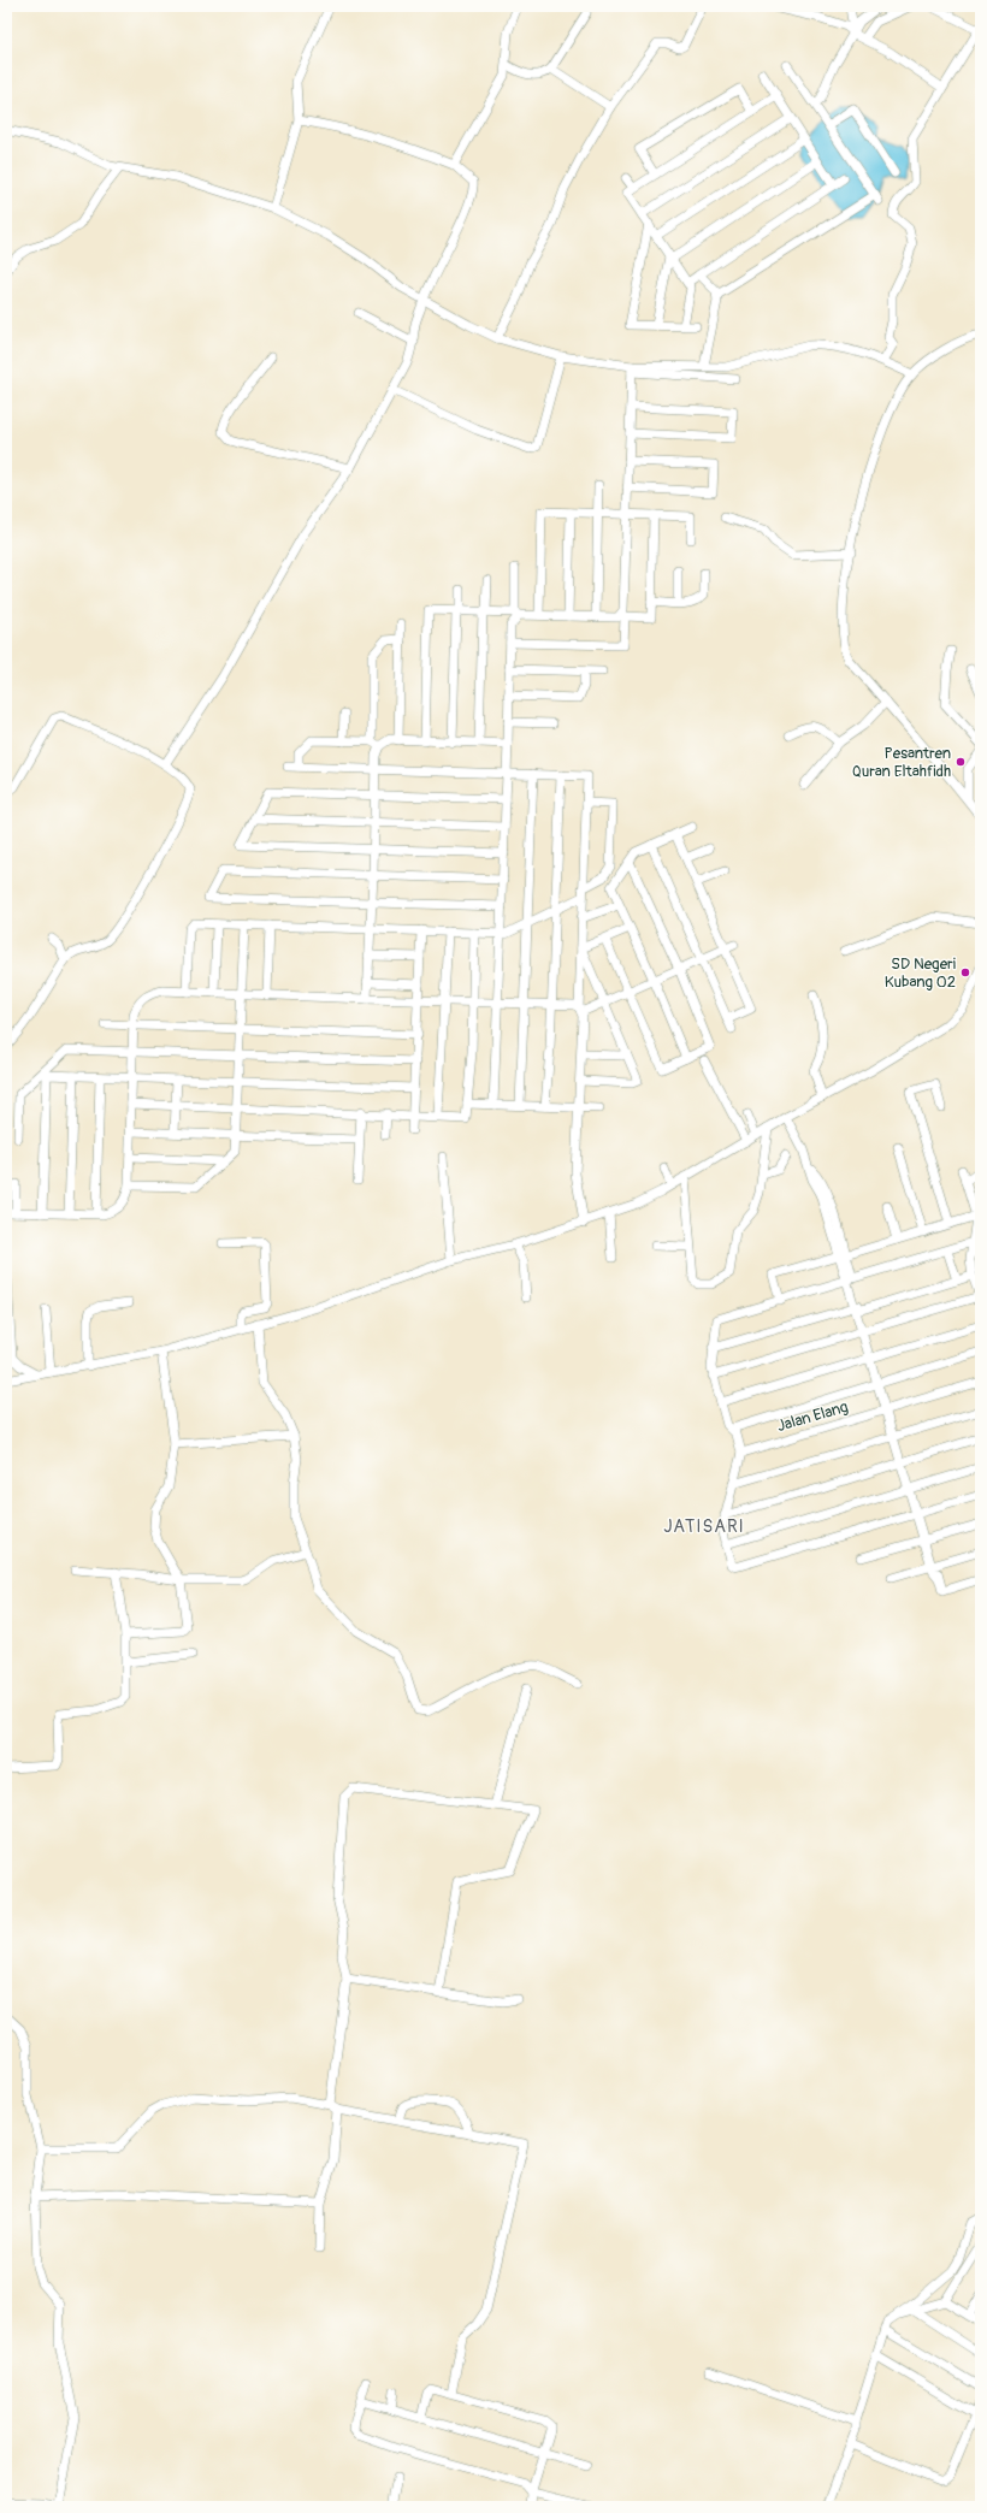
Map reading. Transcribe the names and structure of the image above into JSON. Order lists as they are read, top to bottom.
{
  "streets": {
    "street": ["Jalan Elang"]
  },
  "districts": ["JATISARI"],
  "places": ["Pesantren Quran Eltahfidh", "SD Negeri Kubang 02"]
}
